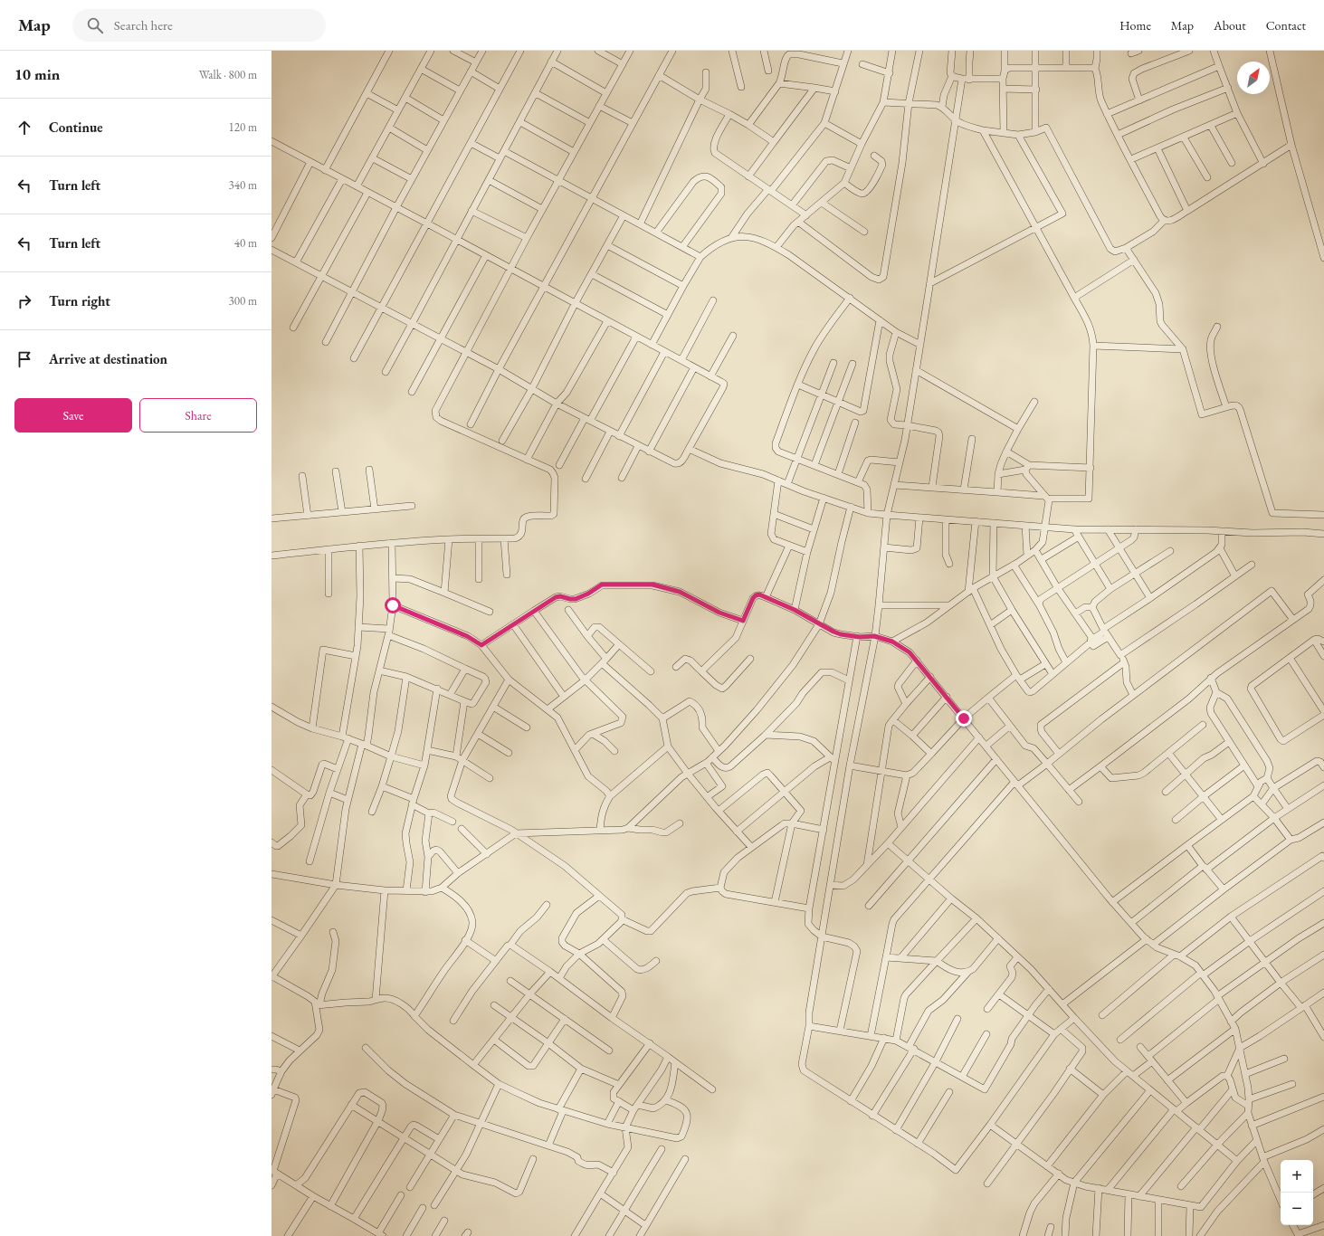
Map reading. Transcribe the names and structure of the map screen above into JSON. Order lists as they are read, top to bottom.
{
  "north": "top right",
  "page": {
    "header": "Map",
    "search": "Search here",
    "nav": [
      "Home",
      "Map",
      "About",
      "Contact"
    ],
    "heading": ["10 min", "Walk · 800 m"],
    "list": [
      ["Continue", "120 m"],
      ["Turn left", "340 m"],
      ["Turn left", "40 m"],
      ["Turn right", "300 m"],
      "Arrive at destination"
    ],
    "buttons": ["Save", "Share"],
    "map_buttons": ["+", "−"]
  }
}
